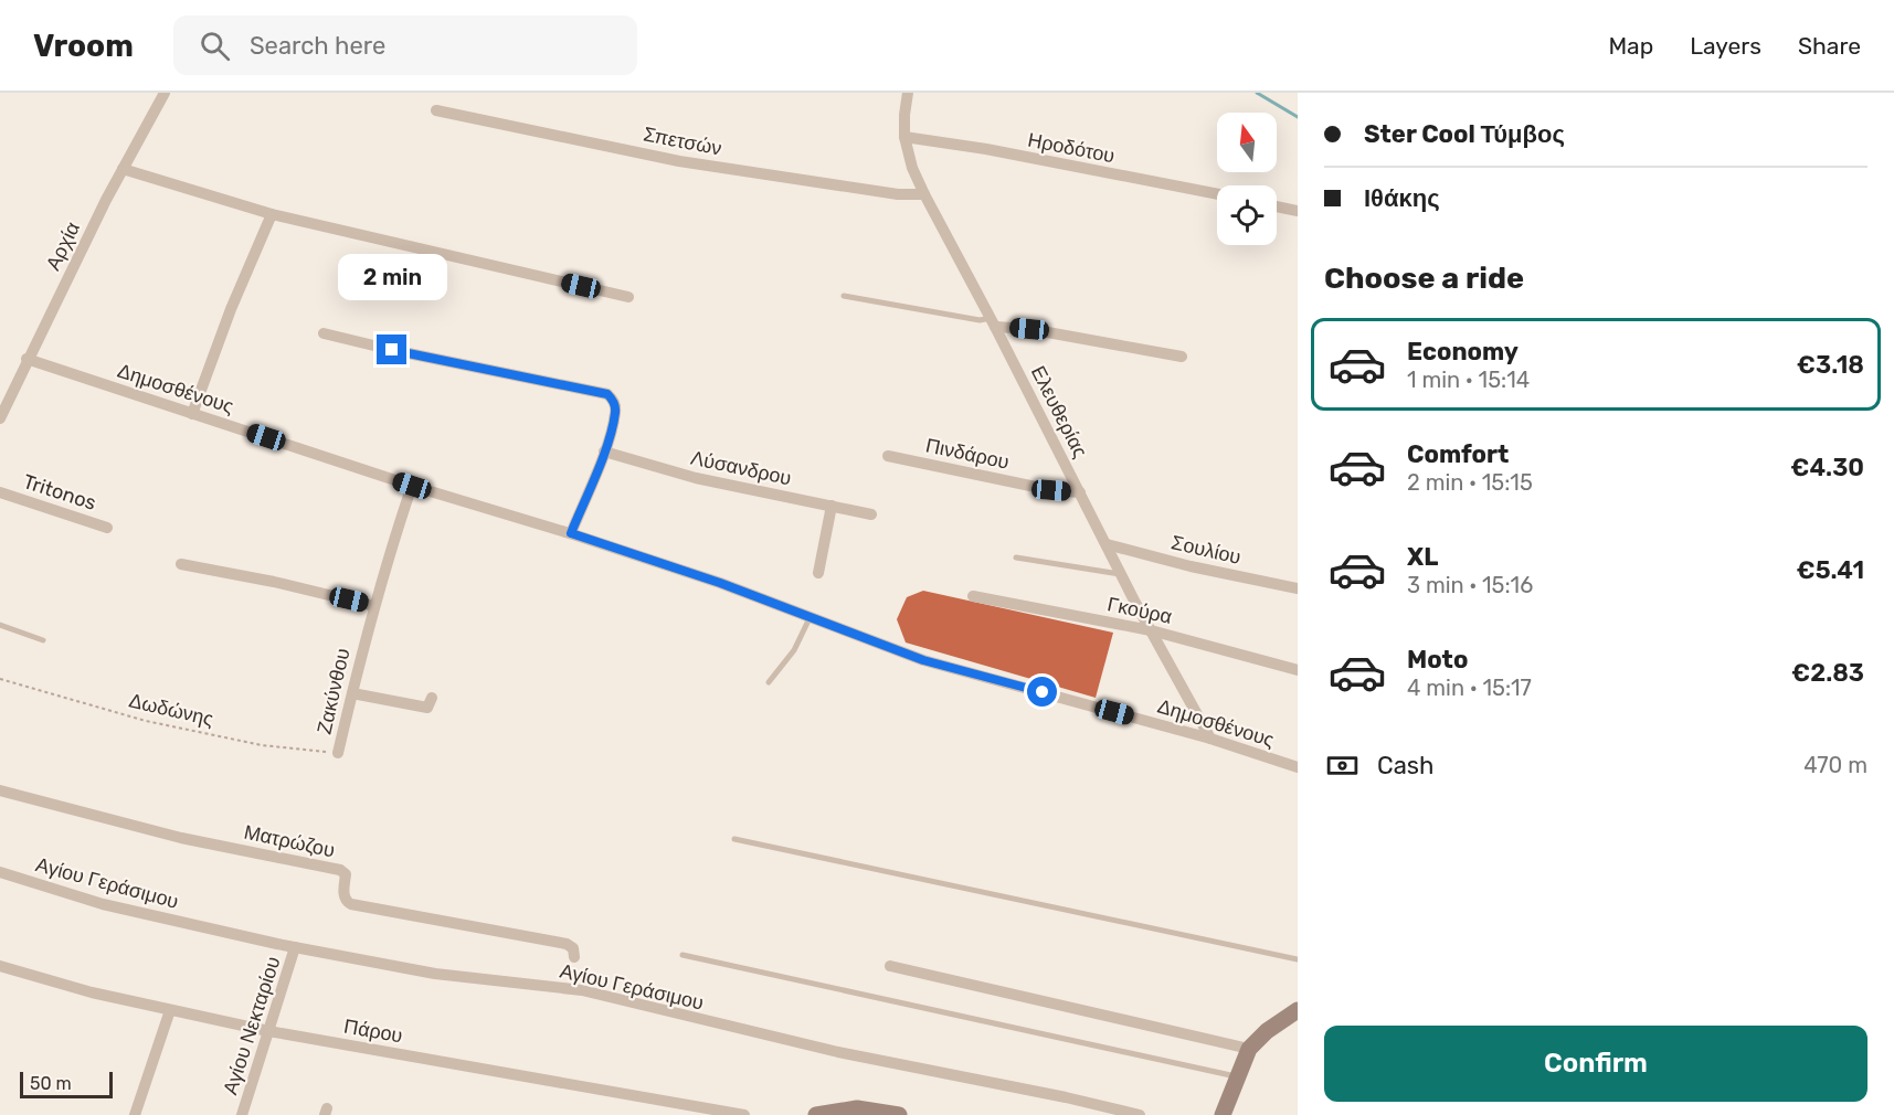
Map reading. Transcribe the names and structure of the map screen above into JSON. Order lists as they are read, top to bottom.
{
  "streets": {
    "street": [
      "Σπετσών",
      "Ηροδότου",
      "Αρχία",
      "Δημοσθένους",
      "Ελευθερίας",
      "Πινδάρου",
      "Λύσανδρου",
      "Tritonos",
      "Σουλίου",
      "Γκούρα",
      "Ζακύνθου",
      "Ματρώζου",
      "Αγίου Γεράσιμου",
      "Αγίου Νεκταρίου",
      "Πάρου"
    ],
    "path": ["Δωδώνης"]
  },
  "crossings": [
    ["Σπετσών", "Ελευθερίας"],
    ["Ηροδότου", "Ελευθερίας"],
    ["Αρχία", "Δημοσθένους"],
    ["Δημοσθένους", "Ελευθερίας"],
    ["Δημοσθένους", "Ζακύνθου"],
    ["Ελευθερίας", "Πινδάρου"],
    ["Ελευθερίας", "Σουλίου"],
    ["Ελευθερίας", "Γκούρα"],
    ["Ζακύνθου", "Δωδώνης"],
    ["Αγίου Γεράσιμου", "Αγίου Νεκταρίου"],
    ["Αγίου Νεκταρίου", "Πάρου"]
  ],
  "scale_bar": "50 m",
  "north": "top",
  "page": {
    "header": "Vroom",
    "search": "Search here",
    "nav": ["Map", "Layers", "Share"],
    "banner": ["Ster Cool Τύμβος", "Ιθάκης"],
    "heading": "Choose a ride",
    "bubble": "2 min",
    "list": [
      {
        "name": "Economy",
        "note": "1 min · 15:14",
        "value": "€3.18"
      },
      {
        "name": "Comfort",
        "note": "2 min · 15:15",
        "value": "€4.30"
      },
      {
        "name": "XL",
        "note": "3 min · 15:16",
        "value": "€5.41"
      },
      {
        "name": "Moto",
        "note": "4 min · 15:17",
        "value": "€2.83"
      }
    ],
    "pay": ["Cash", "470 m"],
    "buttons": "Confirm",
    "scale": "50 m"
  }
}
